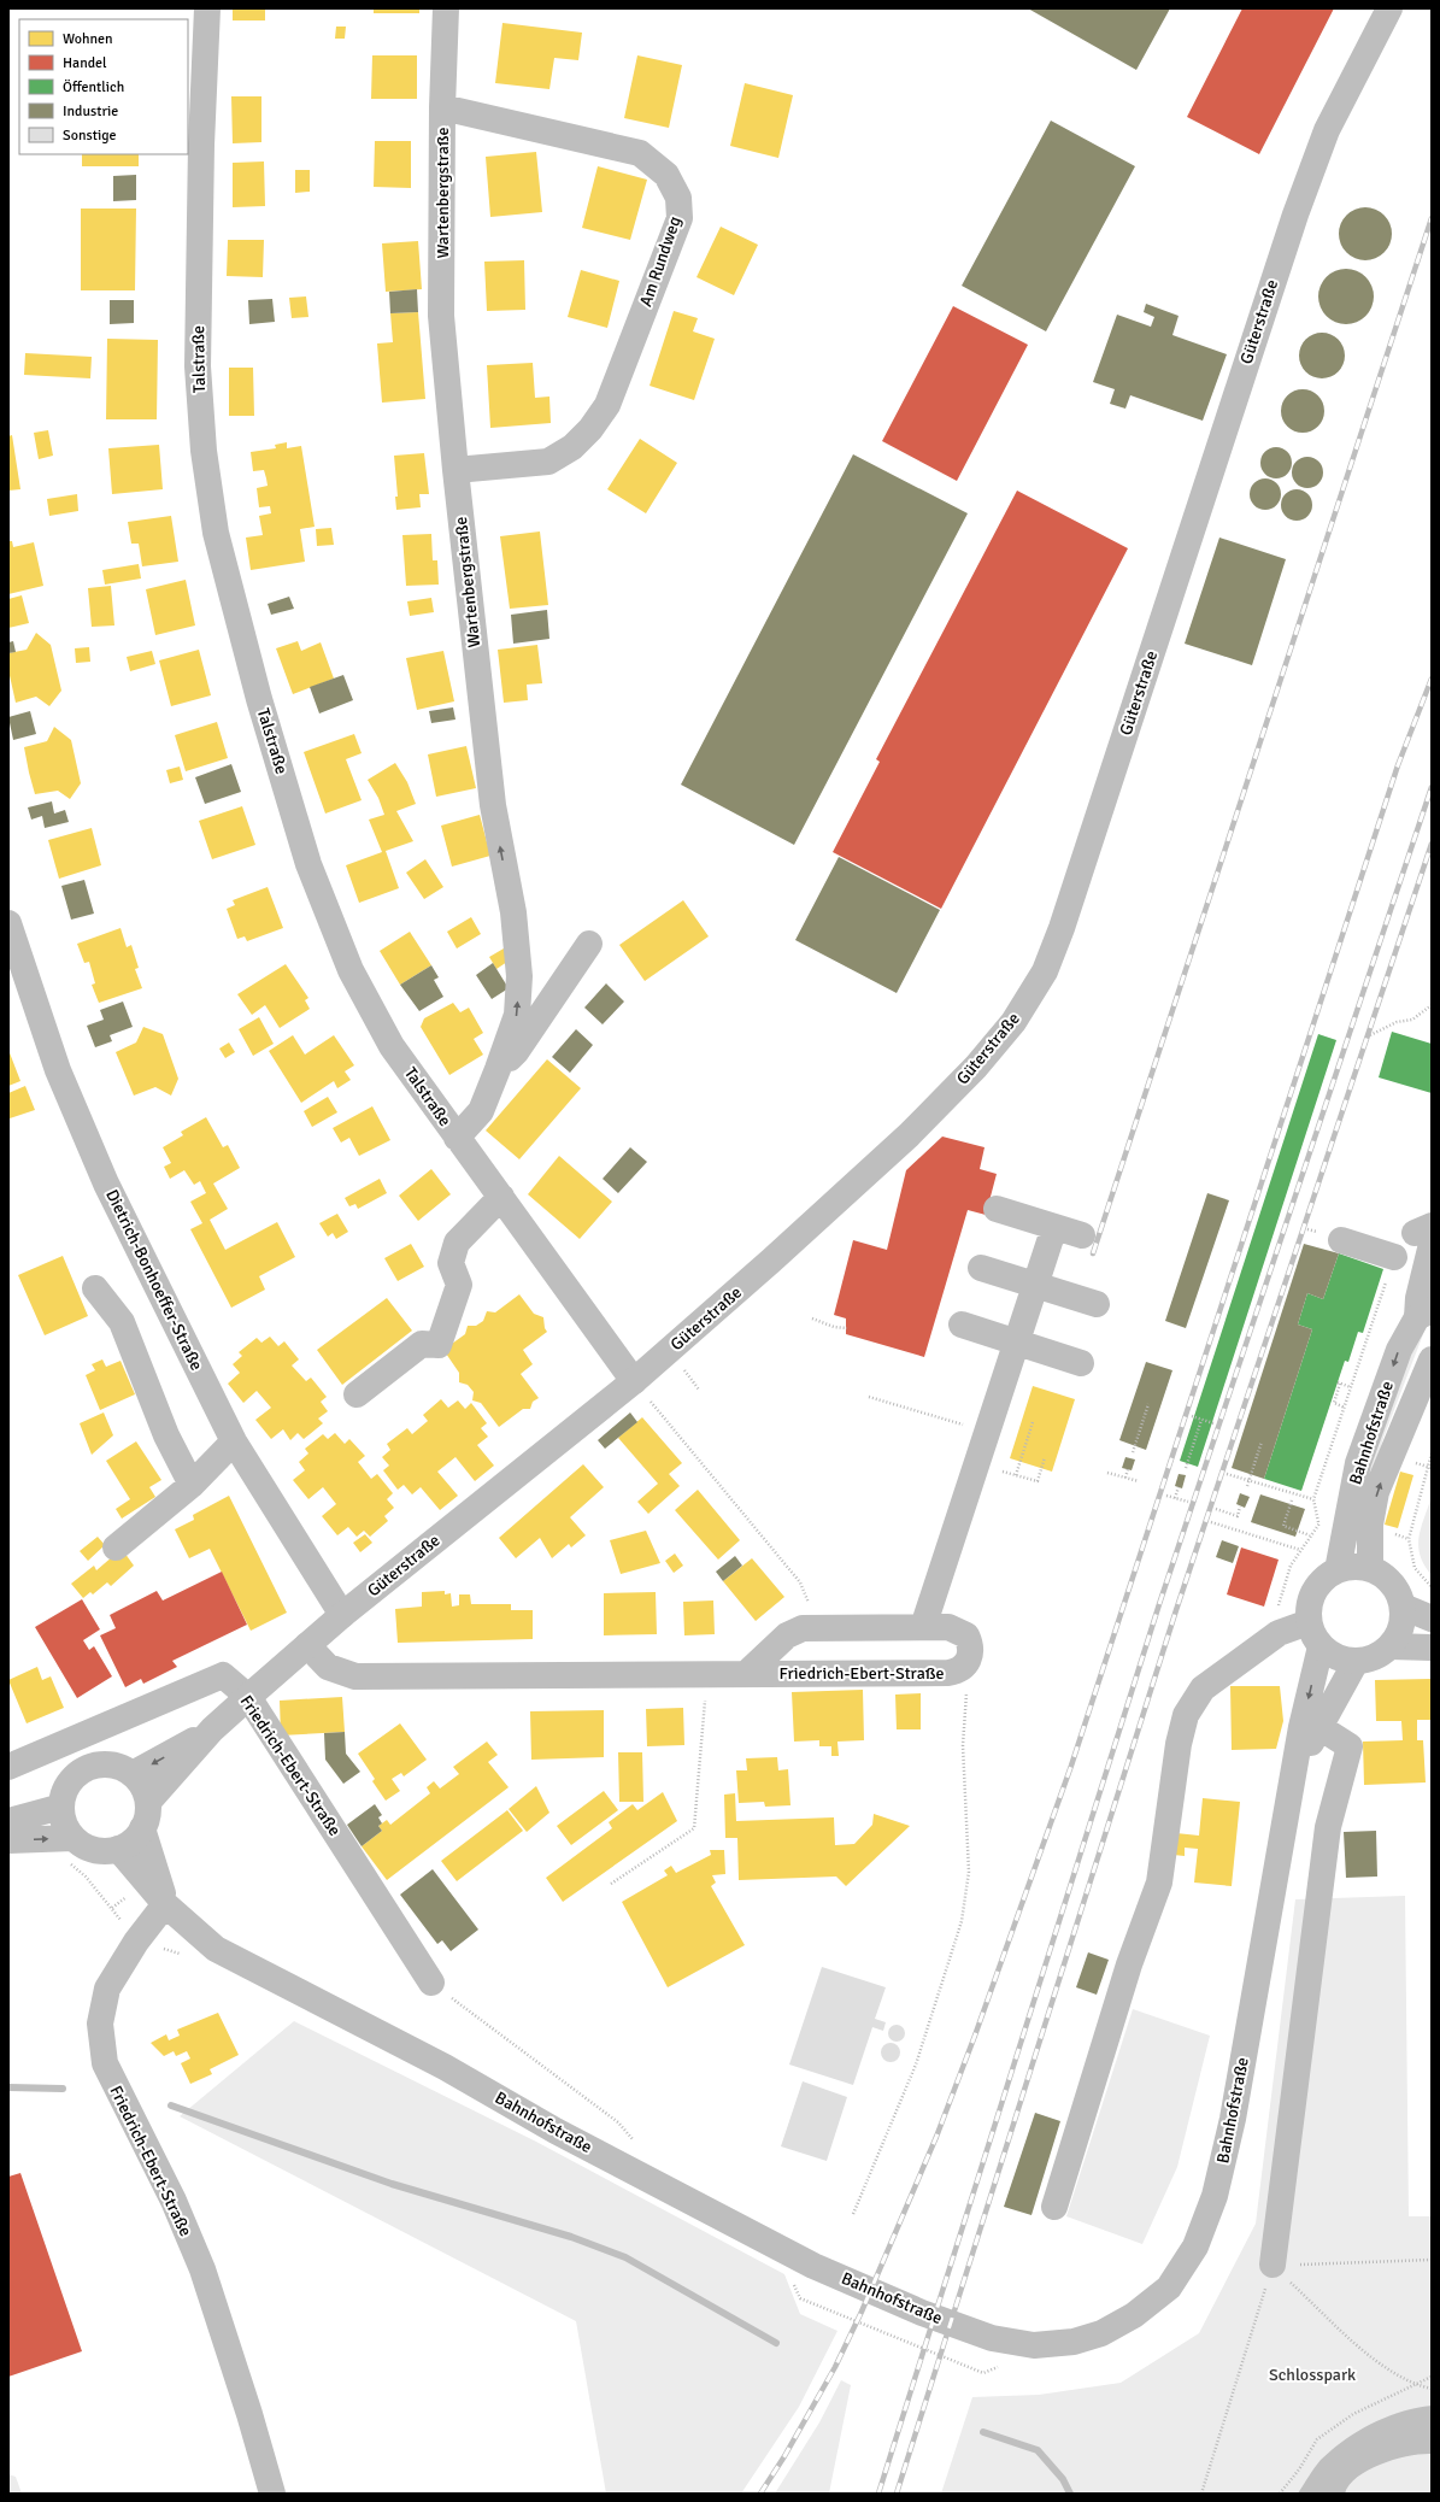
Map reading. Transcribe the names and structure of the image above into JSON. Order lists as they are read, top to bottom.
{
  "streets": {
    "street": [
      "Wartenbergstraße",
      "Am Rundweg",
      "Güterstraße",
      "Talstraße",
      "Dietrich-Bonhoeffer-Straße",
      "Bahnhofstraße",
      "Friedrich-Ebert-Straße"
    ]
  },
  "crossings": [
    ["Wartenbergstraße", "Am Rundweg"],
    ["Wartenbergstraße", "Talstraße"],
    ["Güterstraße", "Talstraße"],
    ["Güterstraße", "Dietrich-Bonhoeffer-Straße"],
    ["Güterstraße", "Bahnhofstraße"],
    ["Güterstraße", "Friedrich-Ebert-Straße"],
    ["Bahnhofstraße", "Friedrich-Ebert-Straße"]
  ],
  "one_way": ["Wartenbergstraße"],
  "parks": ["Schlosspark"],
  "legend": [
    "Wohnen",
    "Handel",
    "Öffentlich",
    "Industrie",
    "Sonstige"
  ]
}
